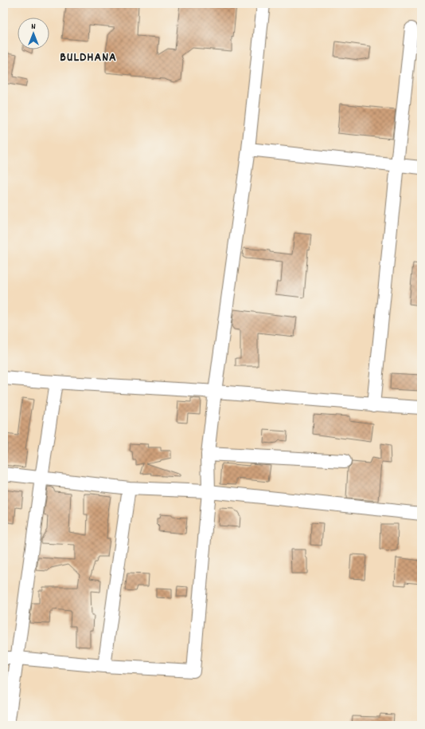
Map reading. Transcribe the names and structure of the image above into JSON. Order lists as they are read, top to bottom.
{
  "districts": ["BULDHANA"],
  "north": "top"
}
